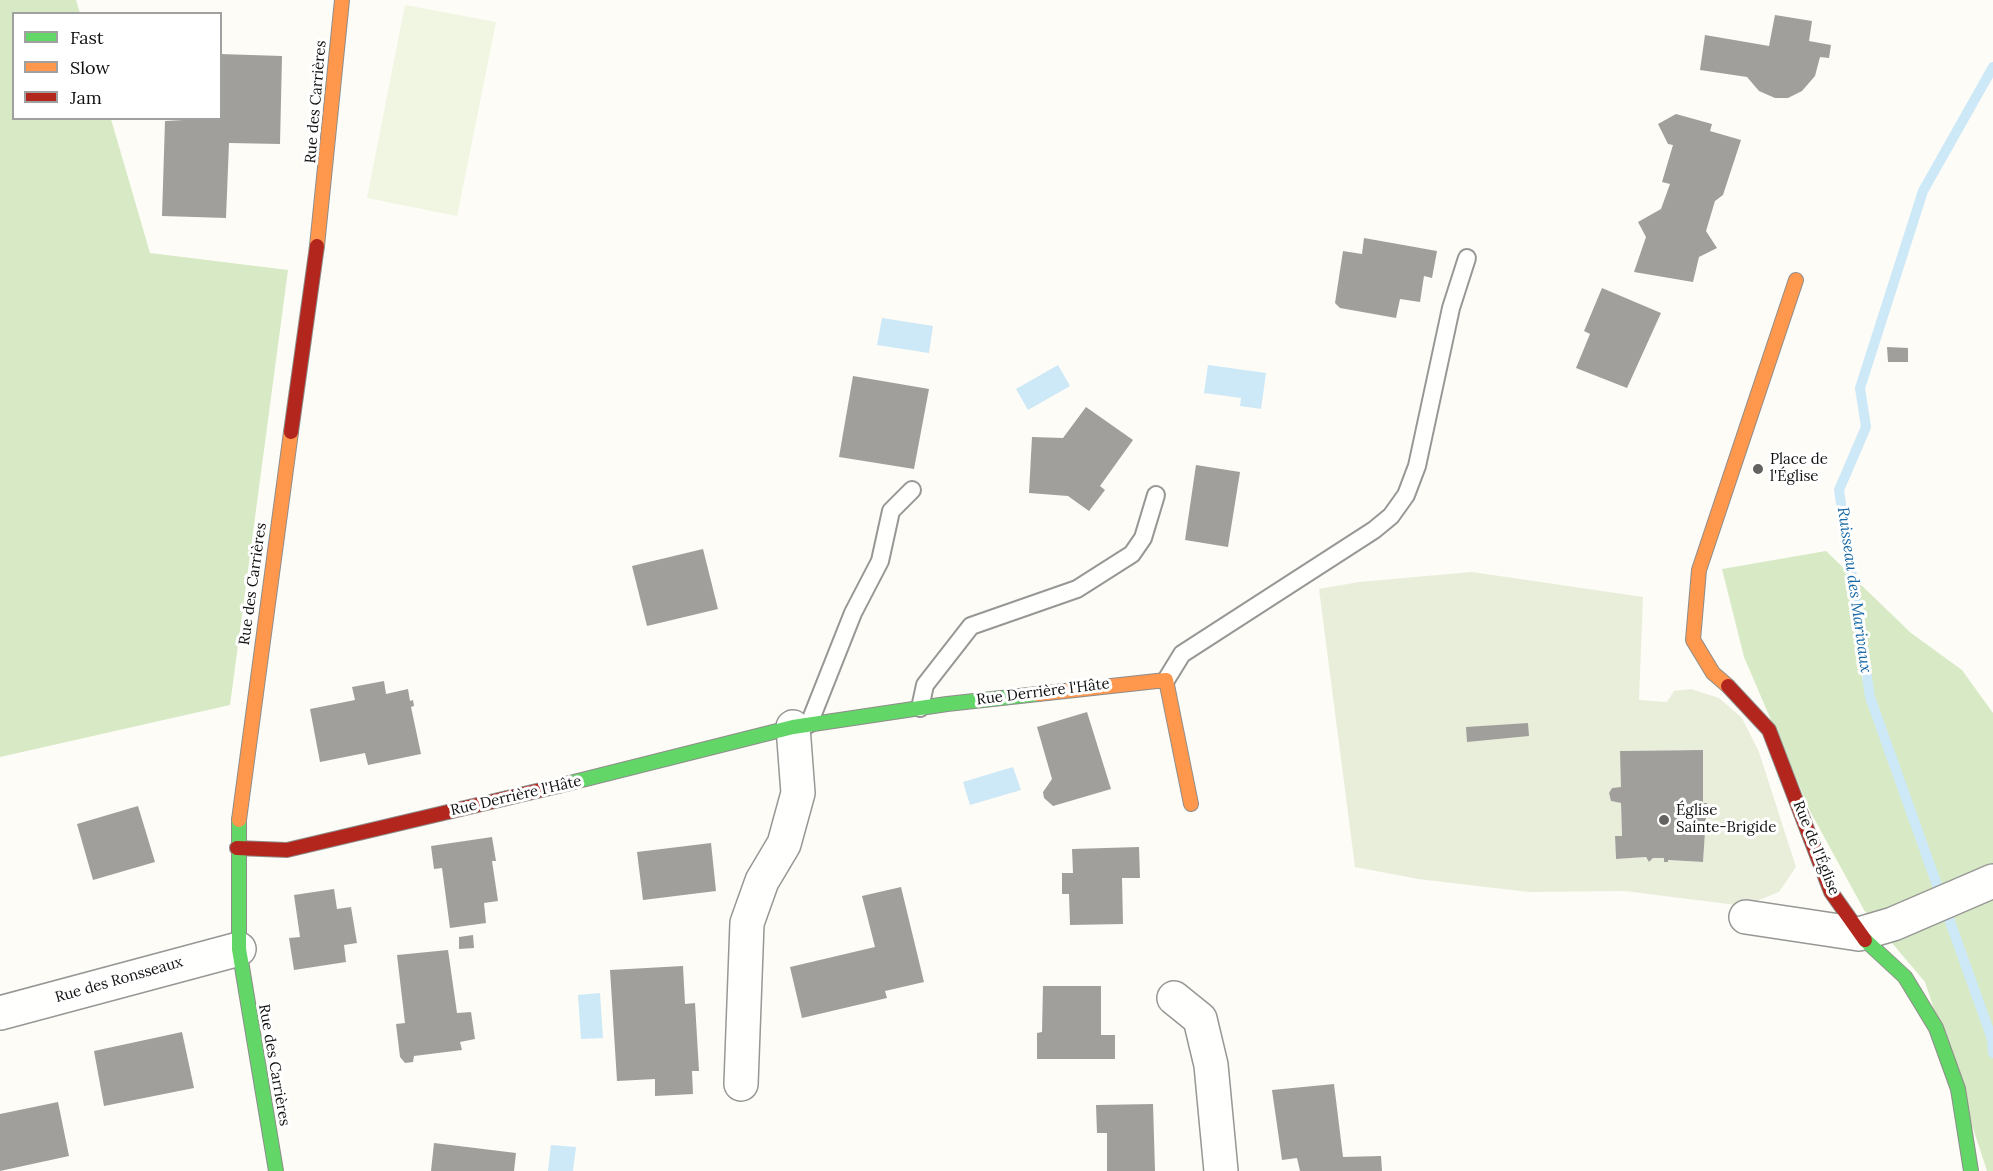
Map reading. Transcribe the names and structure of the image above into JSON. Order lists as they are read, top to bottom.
{
  "streets": {
    "street": [
      "Rue des Carrières",
      "Rue Derrière l'Hâte",
      "Rue de l'Église",
      "Rue des Ronsseaux"
    ]
  },
  "crossings": [
    ["Rue des Carrières", "Rue Derrière l'Hâte"],
    ["Rue des Carrières", "Rue des Ronsseaux"]
  ],
  "water": ["Ruisseau des Marivaux"],
  "places": ["Place de l'Église", "Église Sainte-Brigide"],
  "legend": ["Fast", "Slow", "Jam"]
}
